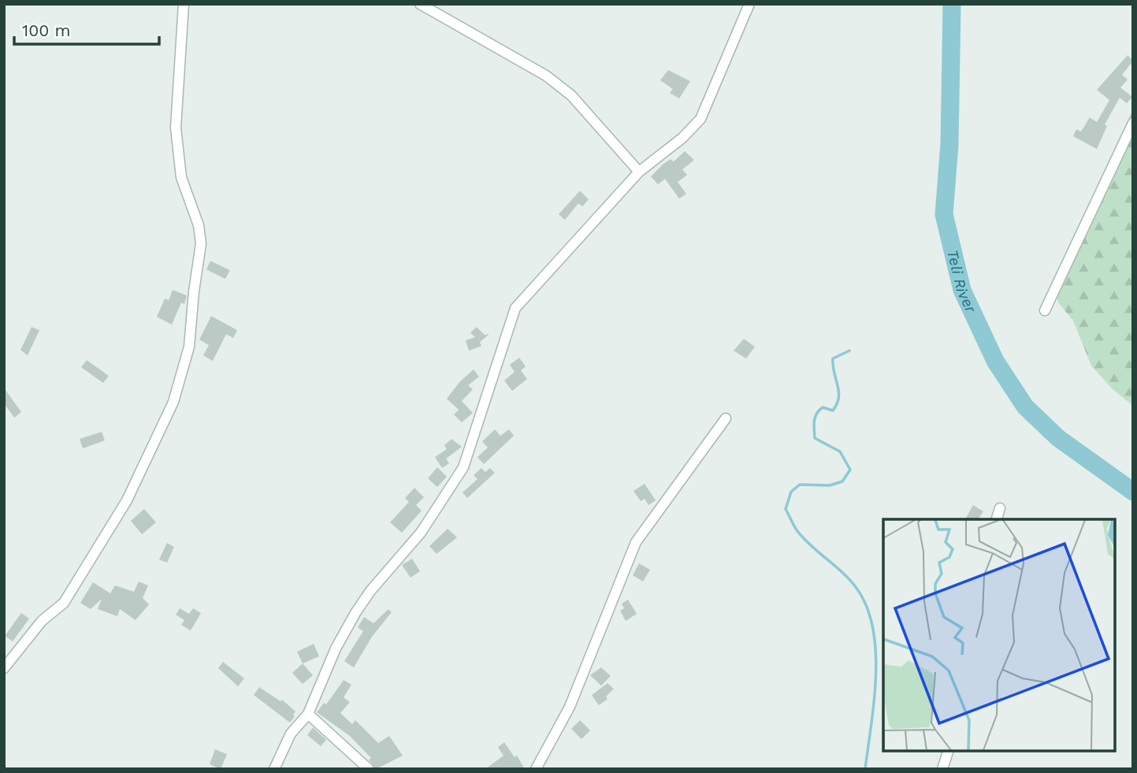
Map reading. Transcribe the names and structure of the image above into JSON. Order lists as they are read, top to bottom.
{
  "water": ["Teli River"],
  "scale_bar": "100 m"
}
